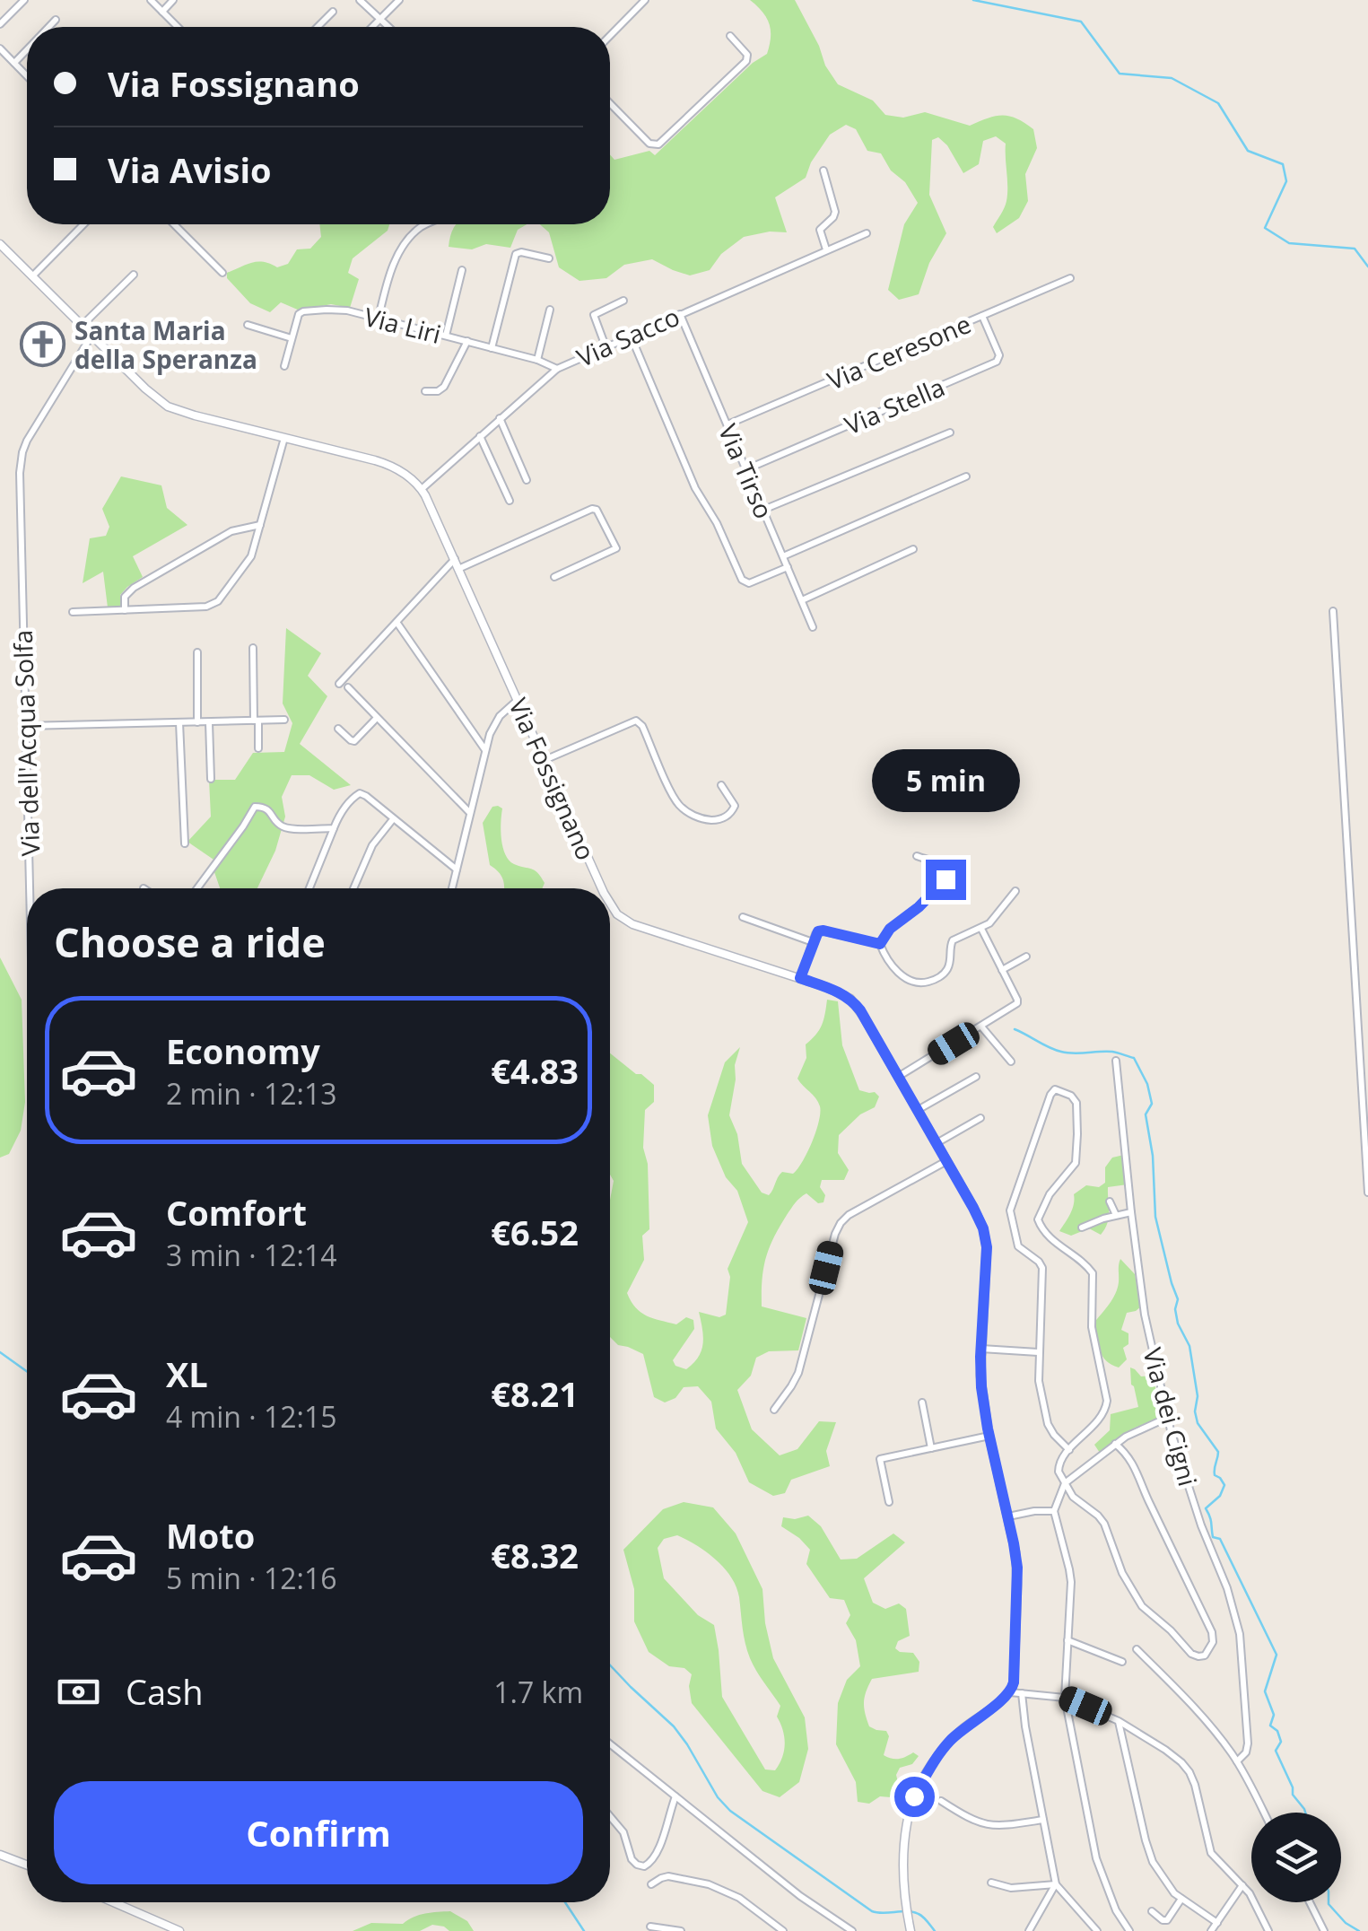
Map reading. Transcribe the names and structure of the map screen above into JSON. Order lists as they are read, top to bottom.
{
  "streets": {
    "street": [
      "Via Liri",
      "Via Sacco",
      "Via Ceresone",
      "Via Stella",
      "Via Tirso",
      "Via dell'Acqua Solfa",
      "Via Fossignano",
      "Via dei Cigni"
    ]
  },
  "crossings": [
    ["Via Liri", "Via Sacco"],
    ["Via Sacco", "Via Tirso"],
    ["Via Sacco", "Via Fossignano"],
    ["Via Ceresone", "Via Stella"],
    ["Via Ceresone", "Via Tirso"],
    ["Via Stella", "Via Tirso"],
    ["Via dell'Acqua Solfa", "Via Fossignano"]
  ],
  "places": {
    "church": ["Santa Maria della Speranza"]
  },
  "page": {
    "banner": ["Via Fossignano", "Via Avisio"],
    "bubble": "5 min",
    "heading": "Choose a ride",
    "list": [
      {
        "name": "Economy",
        "note": "2 min · 12:13",
        "value": "€4.83"
      },
      {
        "name": "Comfort",
        "note": "3 min · 12:14",
        "value": "€6.52"
      },
      {
        "name": "XL",
        "note": "4 min · 12:15",
        "value": "€8.21"
      },
      {
        "name": "Moto",
        "note": "5 min · 12:16",
        "value": "€8.32"
      }
    ],
    "pay": ["Cash", "1.7 km"],
    "buttons": "Confirm"
  }
}
